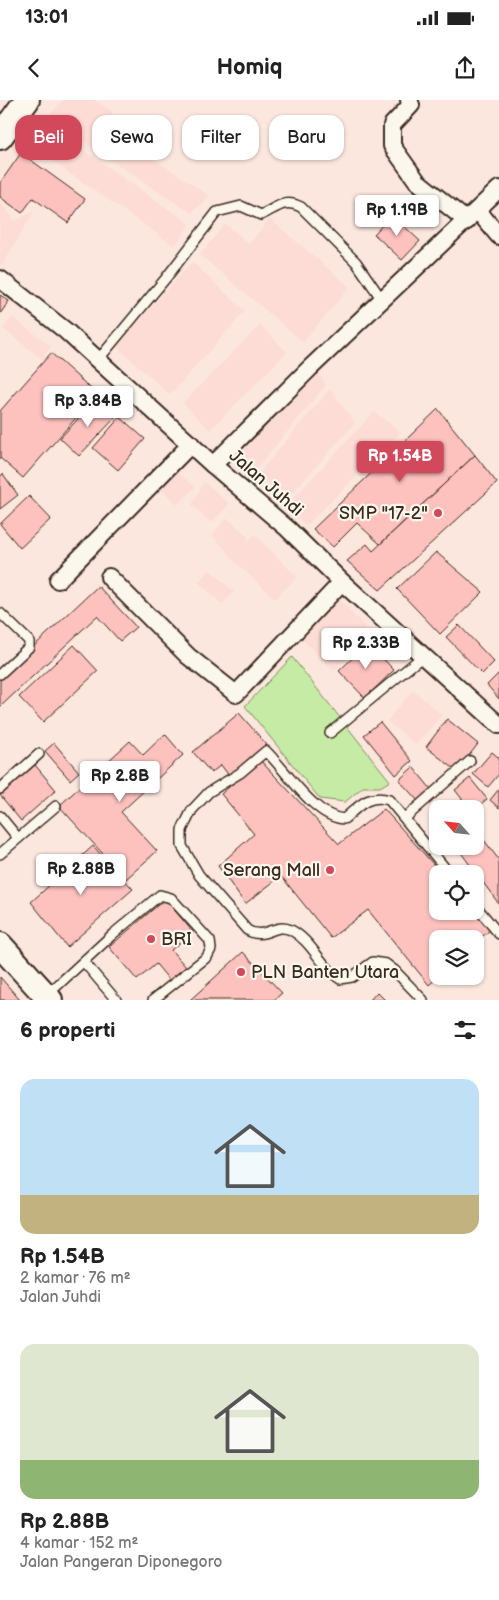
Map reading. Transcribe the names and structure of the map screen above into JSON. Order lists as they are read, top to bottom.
{
  "streets": {
    "street": ["Jalan Juhdi"]
  },
  "places": [
    "SMP \"17-2\"",
    "Serang Mall",
    "BRI",
    "PLN Banten Utara"
  ],
  "north": "top left",
  "page": {
    "status": "13:01",
    "header": "Homiq",
    "chip": [
      "Beli",
      "Sewa",
      "Filter",
      "Baru"
    ],
    "price": [
      "Rp 1.19B",
      "Rp 3.84B",
      "Rp 1.54B",
      "Rp 2.33B",
      "Rp 2.8B",
      "Rp 2.88B"
    ],
    "heading": "6 properti",
    "list": [
      {
        "name": "Rp 1.54B",
        "note": "2 kamar · 76 m² · Jalan Juhdi"
      },
      {
        "name": "Rp 2.88B",
        "note": "4 kamar · 152 m² · Jalan Pangeran Diponegoro"
      }
    ]
  }
}
